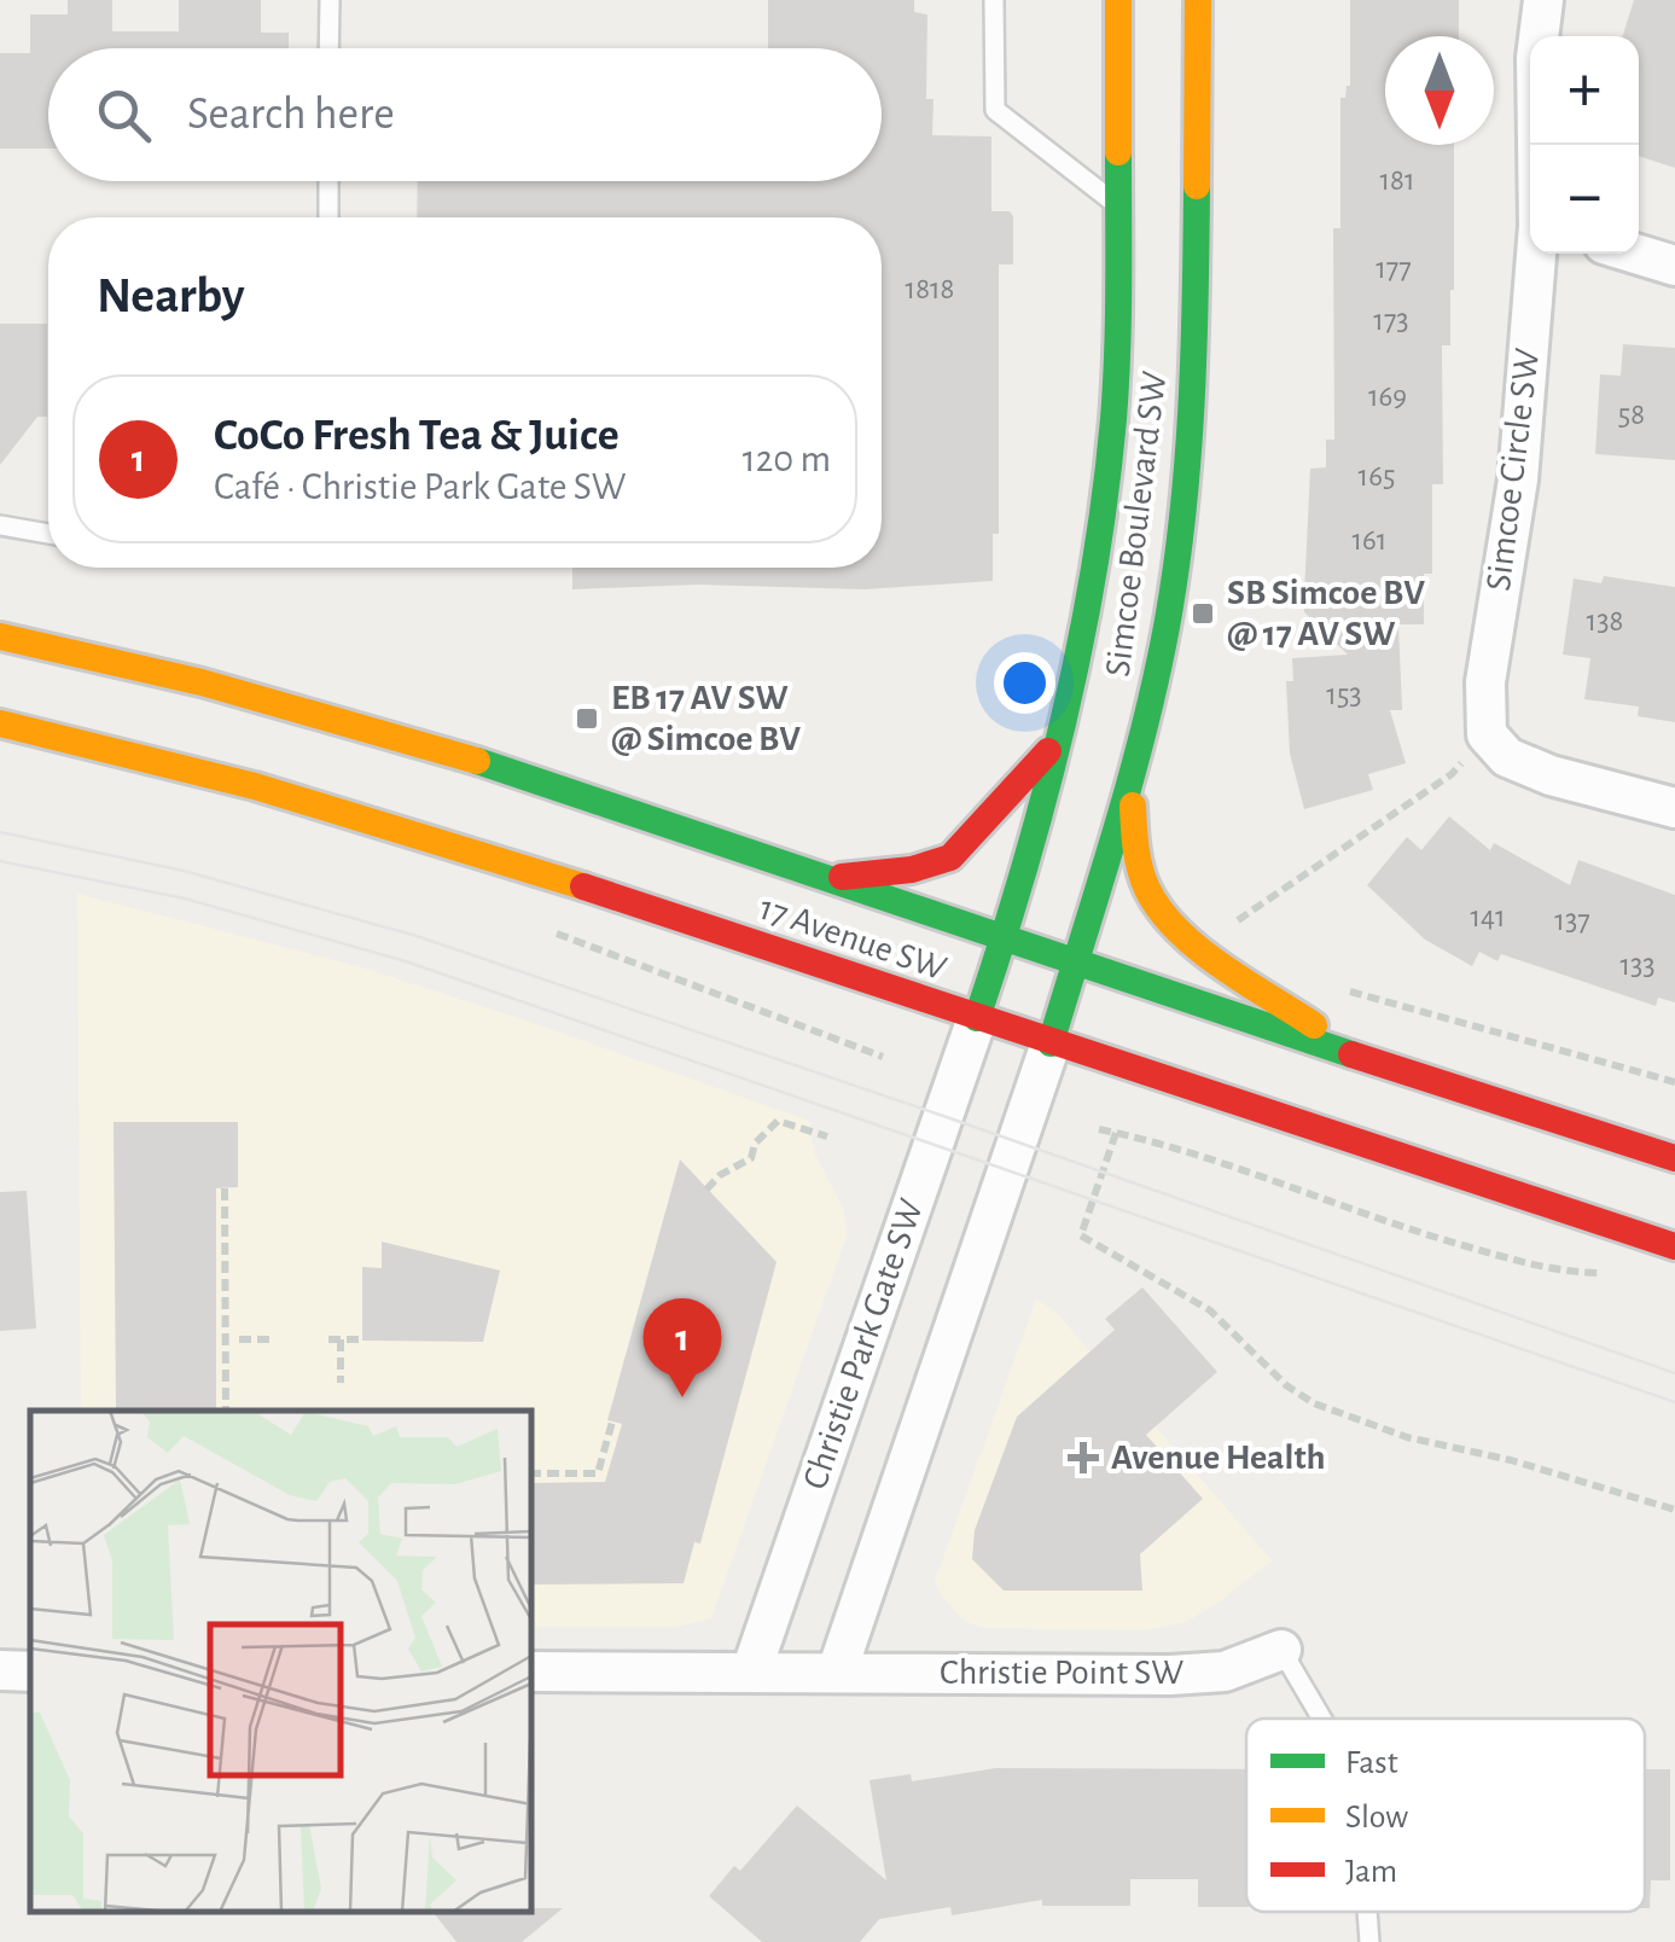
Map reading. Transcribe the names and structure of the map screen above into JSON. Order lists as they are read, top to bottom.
{
  "streets": {
    "main road": ["Simcoe Boulevard SW", "17 Avenue SW"],
    "street": ["Simcoe Circle SW", "Christie Park Gate SW", "Christie Point SW"]
  },
  "crossings": [
    ["Simcoe Boulevard SW", "17 Avenue SW"],
    ["Simcoe Boulevard SW", "Christie Park Gate SW"],
    ["17 Avenue SW", "Christie Park Gate SW"],
    ["Christie Park Gate SW", "Christie Point SW"]
  ],
  "places": {
    "transit": ["SB Simcoe BV @ 17 AV SW", "EB 17 AV SW @ Simcoe BV"],
    "health": ["Avenue Health"]
  },
  "house_numbers": [
    "181",
    "177",
    "1818",
    "173",
    "169",
    "58",
    "165",
    "161",
    "138",
    "153",
    "141",
    "137",
    "133"
  ],
  "legend": ["Fast", "Slow", "Jam"],
  "north": "bottom",
  "page": {
    "map_buttons": ["+", "−"],
    "search": "Search here",
    "heading": "Nearby",
    "list": [
      {
        "mark": "1",
        "name": "CoCo Fresh Tea & Juice",
        "note": "Café · Christie Park Gate SW",
        "value": "120 m"
      }
    ],
    "pins": "1"
  }
}
